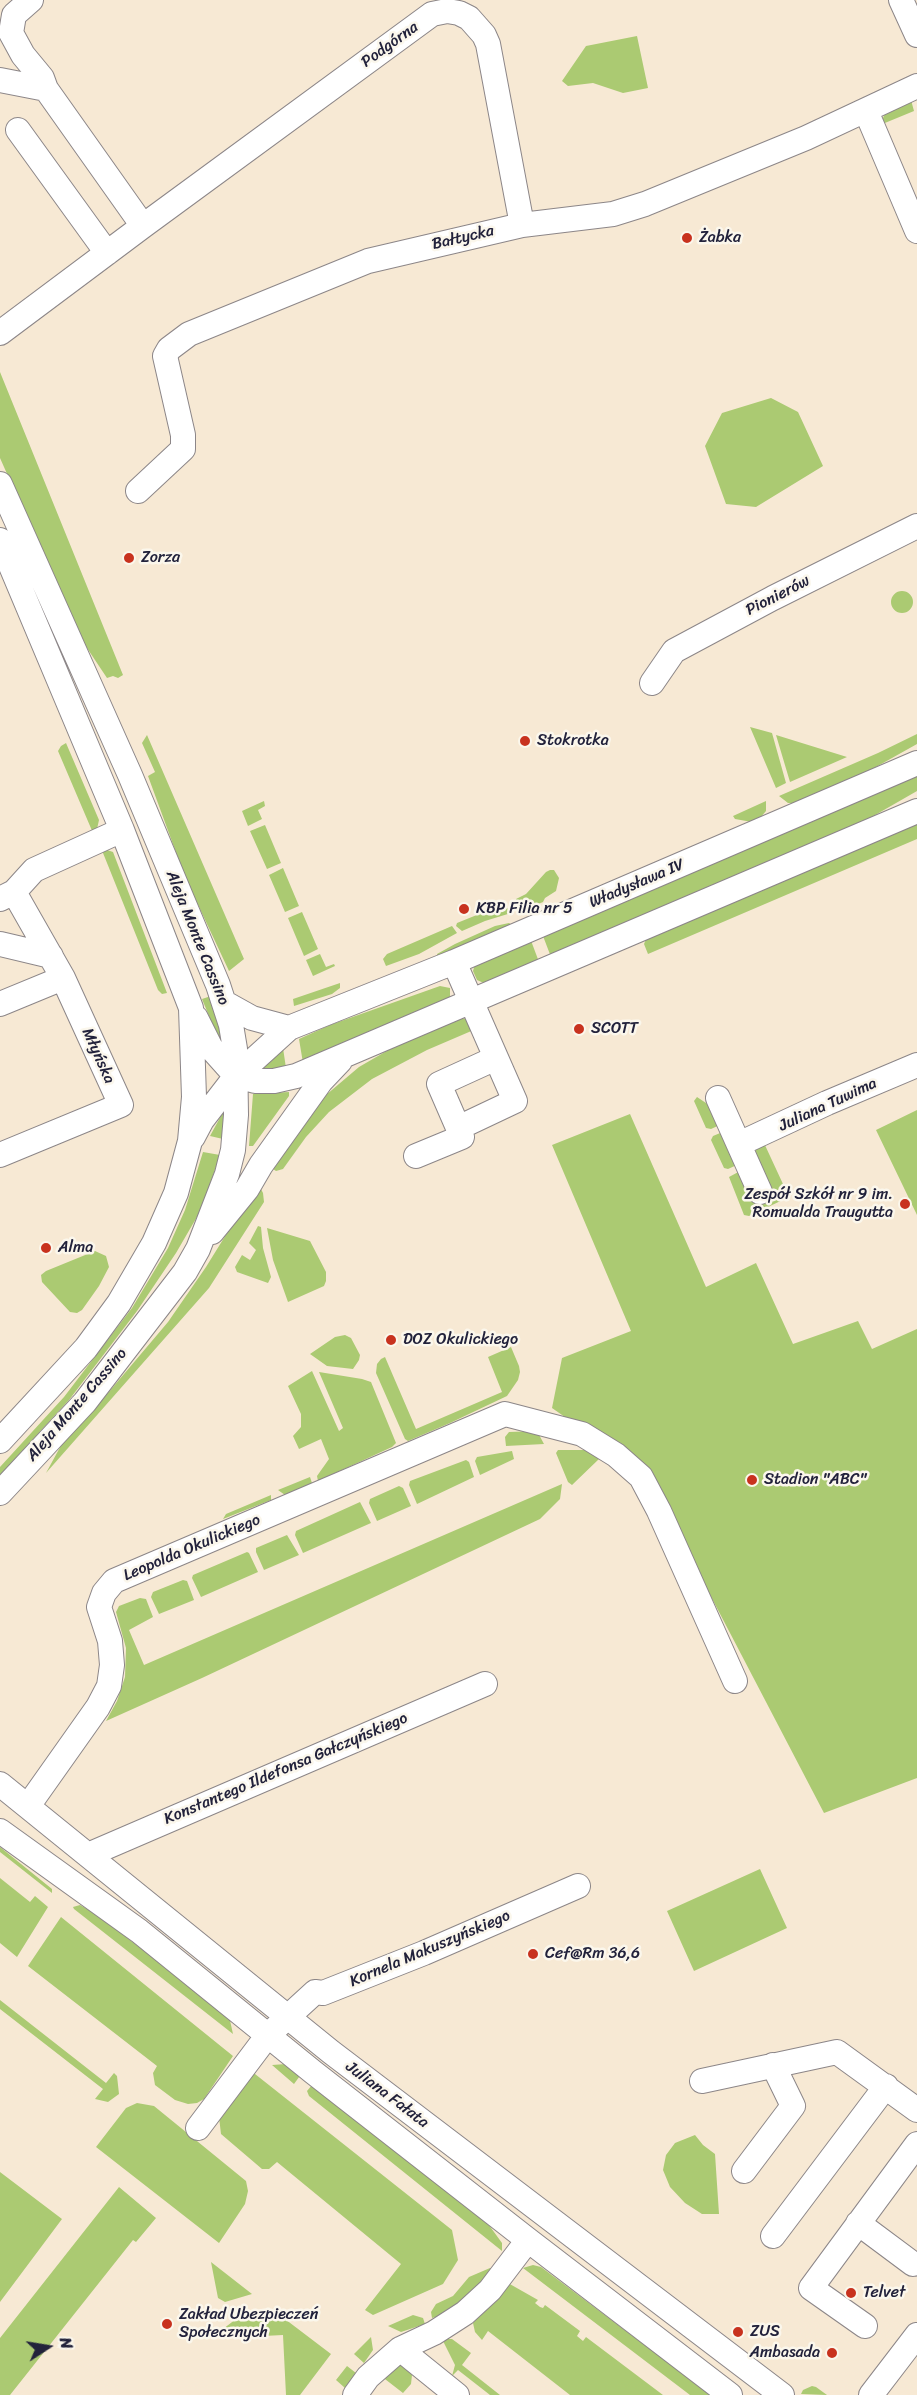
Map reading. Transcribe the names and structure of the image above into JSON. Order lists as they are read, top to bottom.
{
  "streets": {
    "street": [
      "Podgórna",
      "Bałtycka",
      "Pionierów",
      "Władysława IV",
      "Aleja Monte Cassino",
      "Młyńska",
      "Juliana Tuwima",
      "Leopolda Okulickiego",
      "Konstantego Ildefonsa Gałczyńskiego",
      "Kornela Makuszyńskiego",
      "Juliana Fałata"
    ]
  },
  "crossings": [
    ["Podgórna", "Bałtycka"],
    ["Władysława IV", "Aleja Monte Cassino"],
    ["Leopolda Okulickiego", "Juliana Fałata"],
    ["Konstantego Ildefonsa Gałczyńskiego", "Juliana Fałata"],
    ["Kornela Makuszyńskiego", "Juliana Fałata"]
  ],
  "places": [
    "Żabka",
    "Zorza",
    "Stokrotka",
    "KBP Filia nr 5",
    "SCOTT",
    "Zespół Szkół nr 9 im. Romualda Traugutta",
    "Alma",
    "DOZ Okulickiego",
    "Stadion \"ABC\"",
    "Cef@Rm 36,6",
    "Telvet",
    "Zakład Ubezpieczeń Społecznych",
    "ZUS",
    "Ambasada"
  ],
  "north": "right"
}
